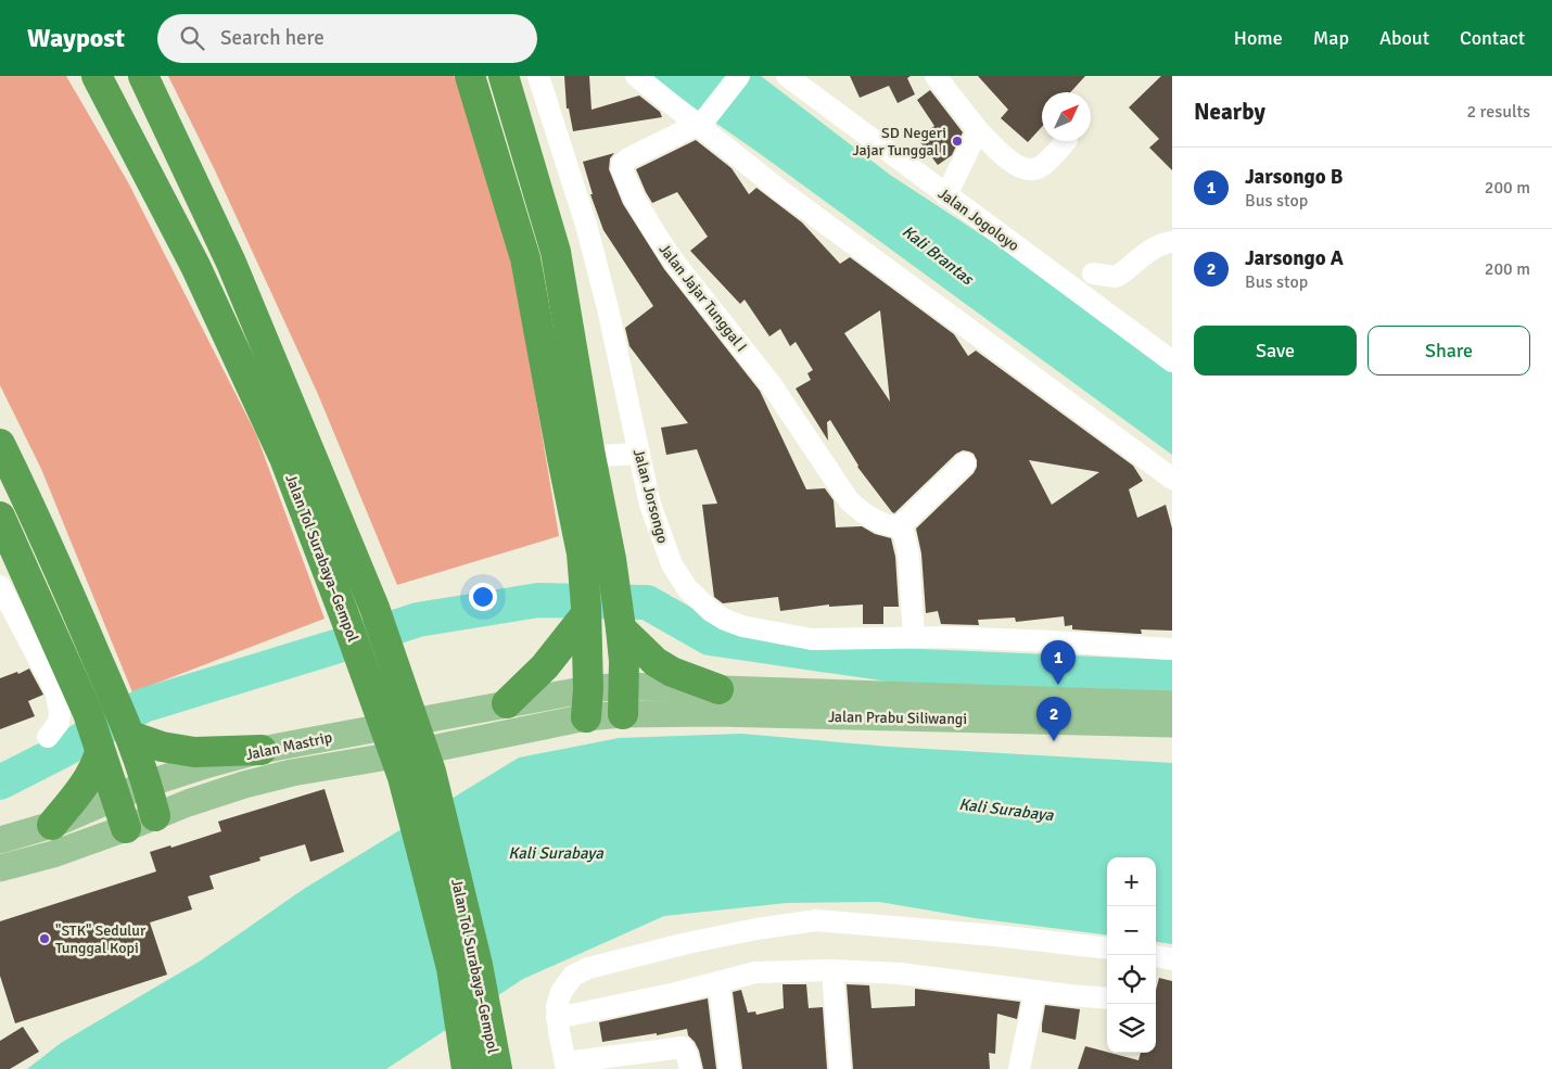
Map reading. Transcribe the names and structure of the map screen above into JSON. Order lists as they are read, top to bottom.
{
  "streets": {
    "highway": ["Jalan Tol Surabaya–Gempol"],
    "main road": ["Jalan Prabu Siliwangi", "Jalan Mastrip"],
    "street": ["Jalan Jogoloyo", "Jalan Jajar Tunggal I", "Jalan Jorsongo"]
  },
  "water": ["Kali Brantas", "Kali Surabaya"],
  "places": ["SD Negeri Jajar Tunggal I", "\"STK\" Sedulur Tunggal Kopi"],
  "north": "top right",
  "page": {
    "header": "Waypost",
    "search": "Search here",
    "nav": [
      "Home",
      "Map",
      "About",
      "Contact"
    ],
    "heading": ["Nearby", "2 results"],
    "list": [
      {
        "mark": "1",
        "name": "Jarsongo B",
        "note": "Bus stop",
        "value": "200 m"
      },
      {
        "mark": "2",
        "name": "Jarsongo A",
        "note": "Bus stop",
        "value": "200 m"
      }
    ],
    "buttons": ["Save", "Share"],
    "pins": ["1", "2"],
    "map_buttons": ["+", "−"]
  }
}
